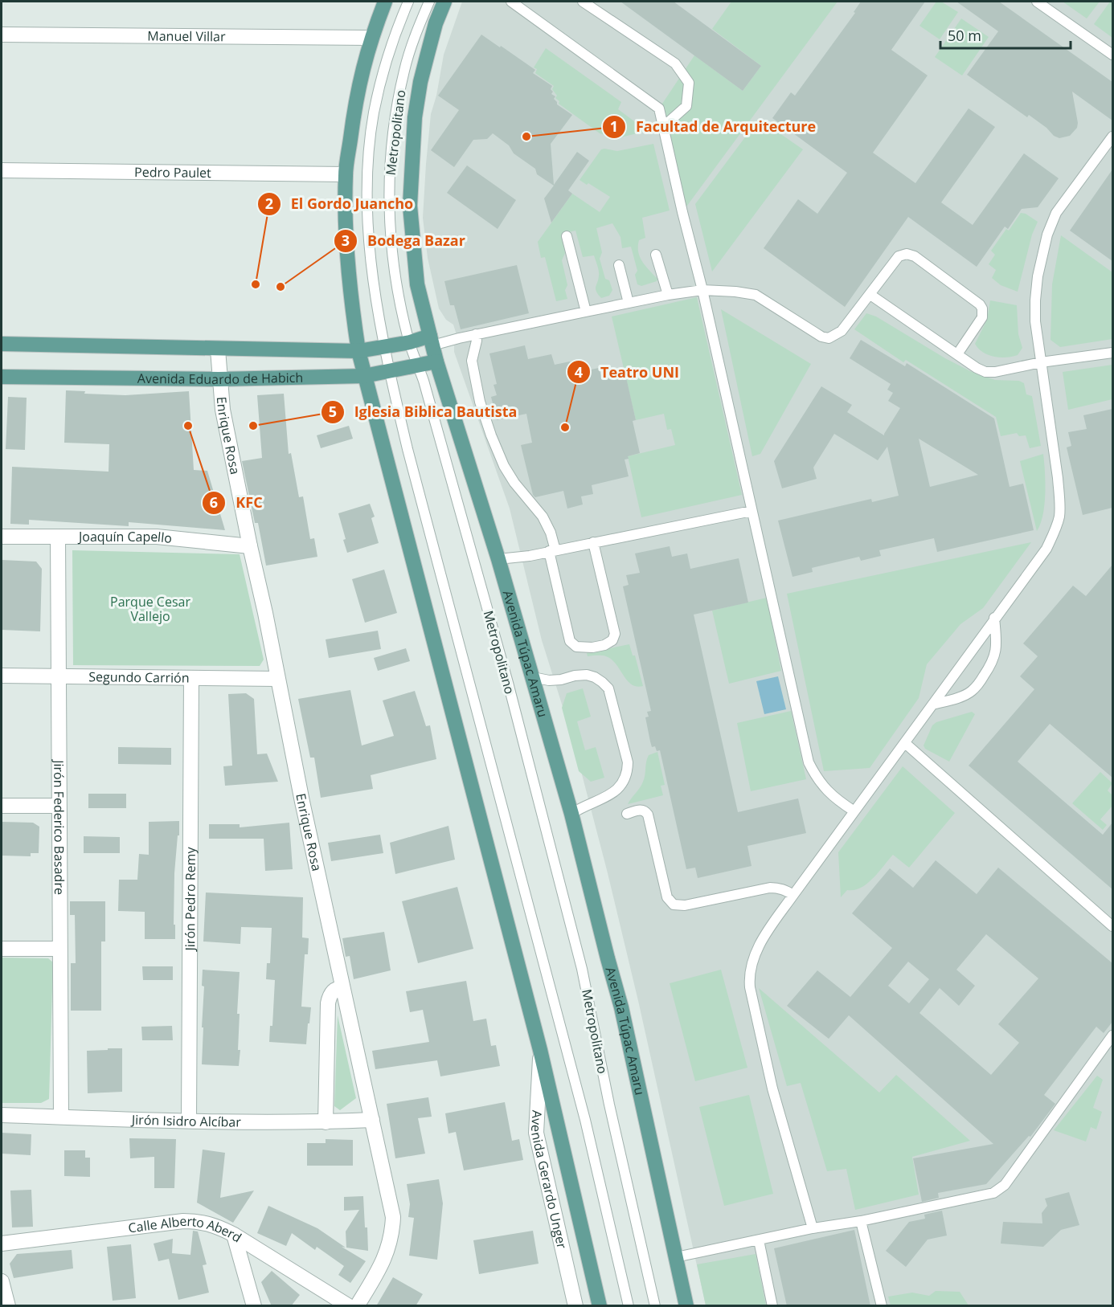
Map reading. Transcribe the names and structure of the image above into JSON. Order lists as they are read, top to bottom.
{
  "streets": {
    "main road": ["Avenida Eduardo de Habich", "Avenida Túpac Amaru"],
    "street": [
      "Manuel Villar",
      "Pedro Paulet",
      "Enrique Rosa",
      "Joaquín Capello",
      "Segundo Carrión",
      "Jirón Federico Basadre",
      "Jirón Pedro Remy",
      "Jirón Isidro Alcíbar",
      "Avenida Gerardo Unger",
      "Calle Alberto Aberd"
    ],
    "lane": ["Metropolitano"]
  },
  "crossings": [
    ["Metropolitano", "Avenida Eduardo de Habich"],
    ["Avenida Eduardo de Habich", "Enrique Rosa"],
    ["Avenida Eduardo de Habich", "Avenida Túpac Amaru"],
    ["Enrique Rosa", "Joaquín Capello"],
    ["Enrique Rosa", "Segundo Carrión"],
    ["Enrique Rosa", "Jirón Isidro Alcíbar"],
    ["Joaquín Capello", "Jirón Federico Basadre"],
    ["Segundo Carrión", "Jirón Federico Basadre"],
    ["Segundo Carrión", "Jirón Pedro Remy"],
    ["Jirón Federico Basadre", "Jirón Isidro Alcíbar"],
    ["Jirón Pedro Remy", "Jirón Isidro Alcíbar"]
  ],
  "parks": ["Parque Cesar Vallejo"],
  "places": [
    "Facultad de Arquitecture",
    "El Gordo Juancho",
    "Bodega Bazar",
    "KFC",
    "Iglesia Biblica Bautista",
    "Teatro UNI"
  ],
  "scale_bar": "50 m"
}
